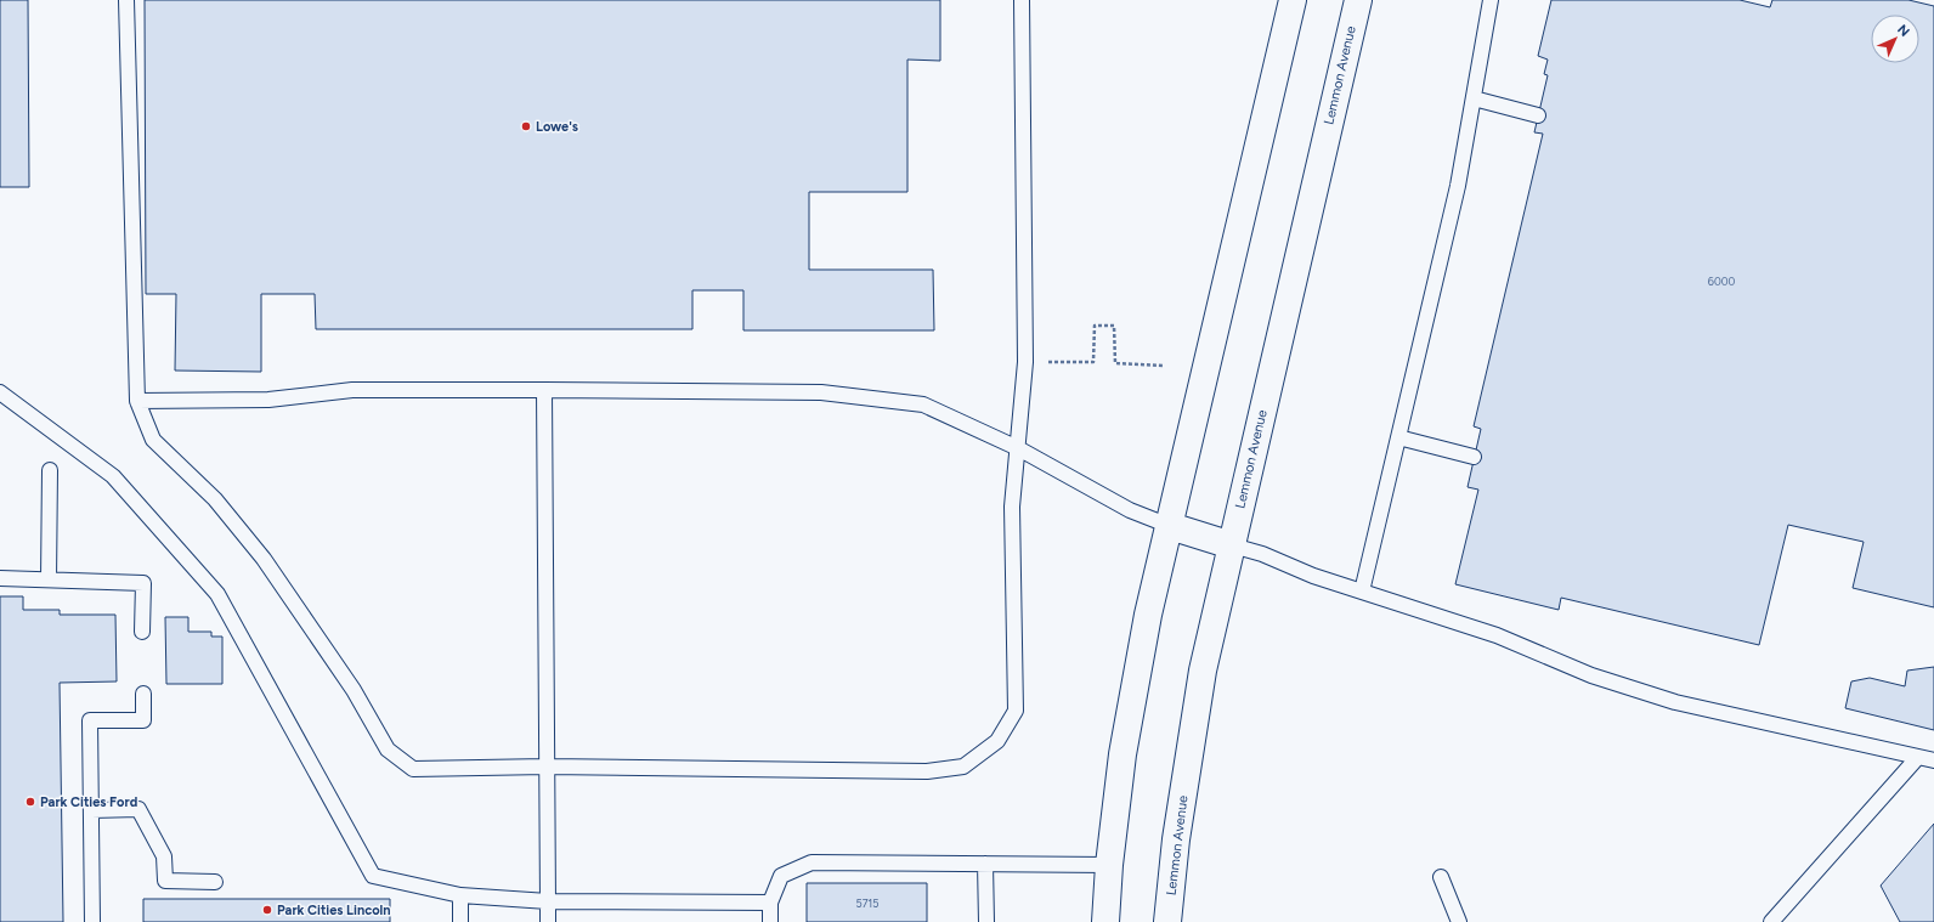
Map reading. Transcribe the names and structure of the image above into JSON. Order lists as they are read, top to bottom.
{
  "streets": {
    "main road": ["Lemmon Avenue"]
  },
  "places": ["Lowe's", "Park Cities Ford", "Park Cities Lincoln"],
  "house_numbers": ["6000", "5715"],
  "north": "top right"
}
